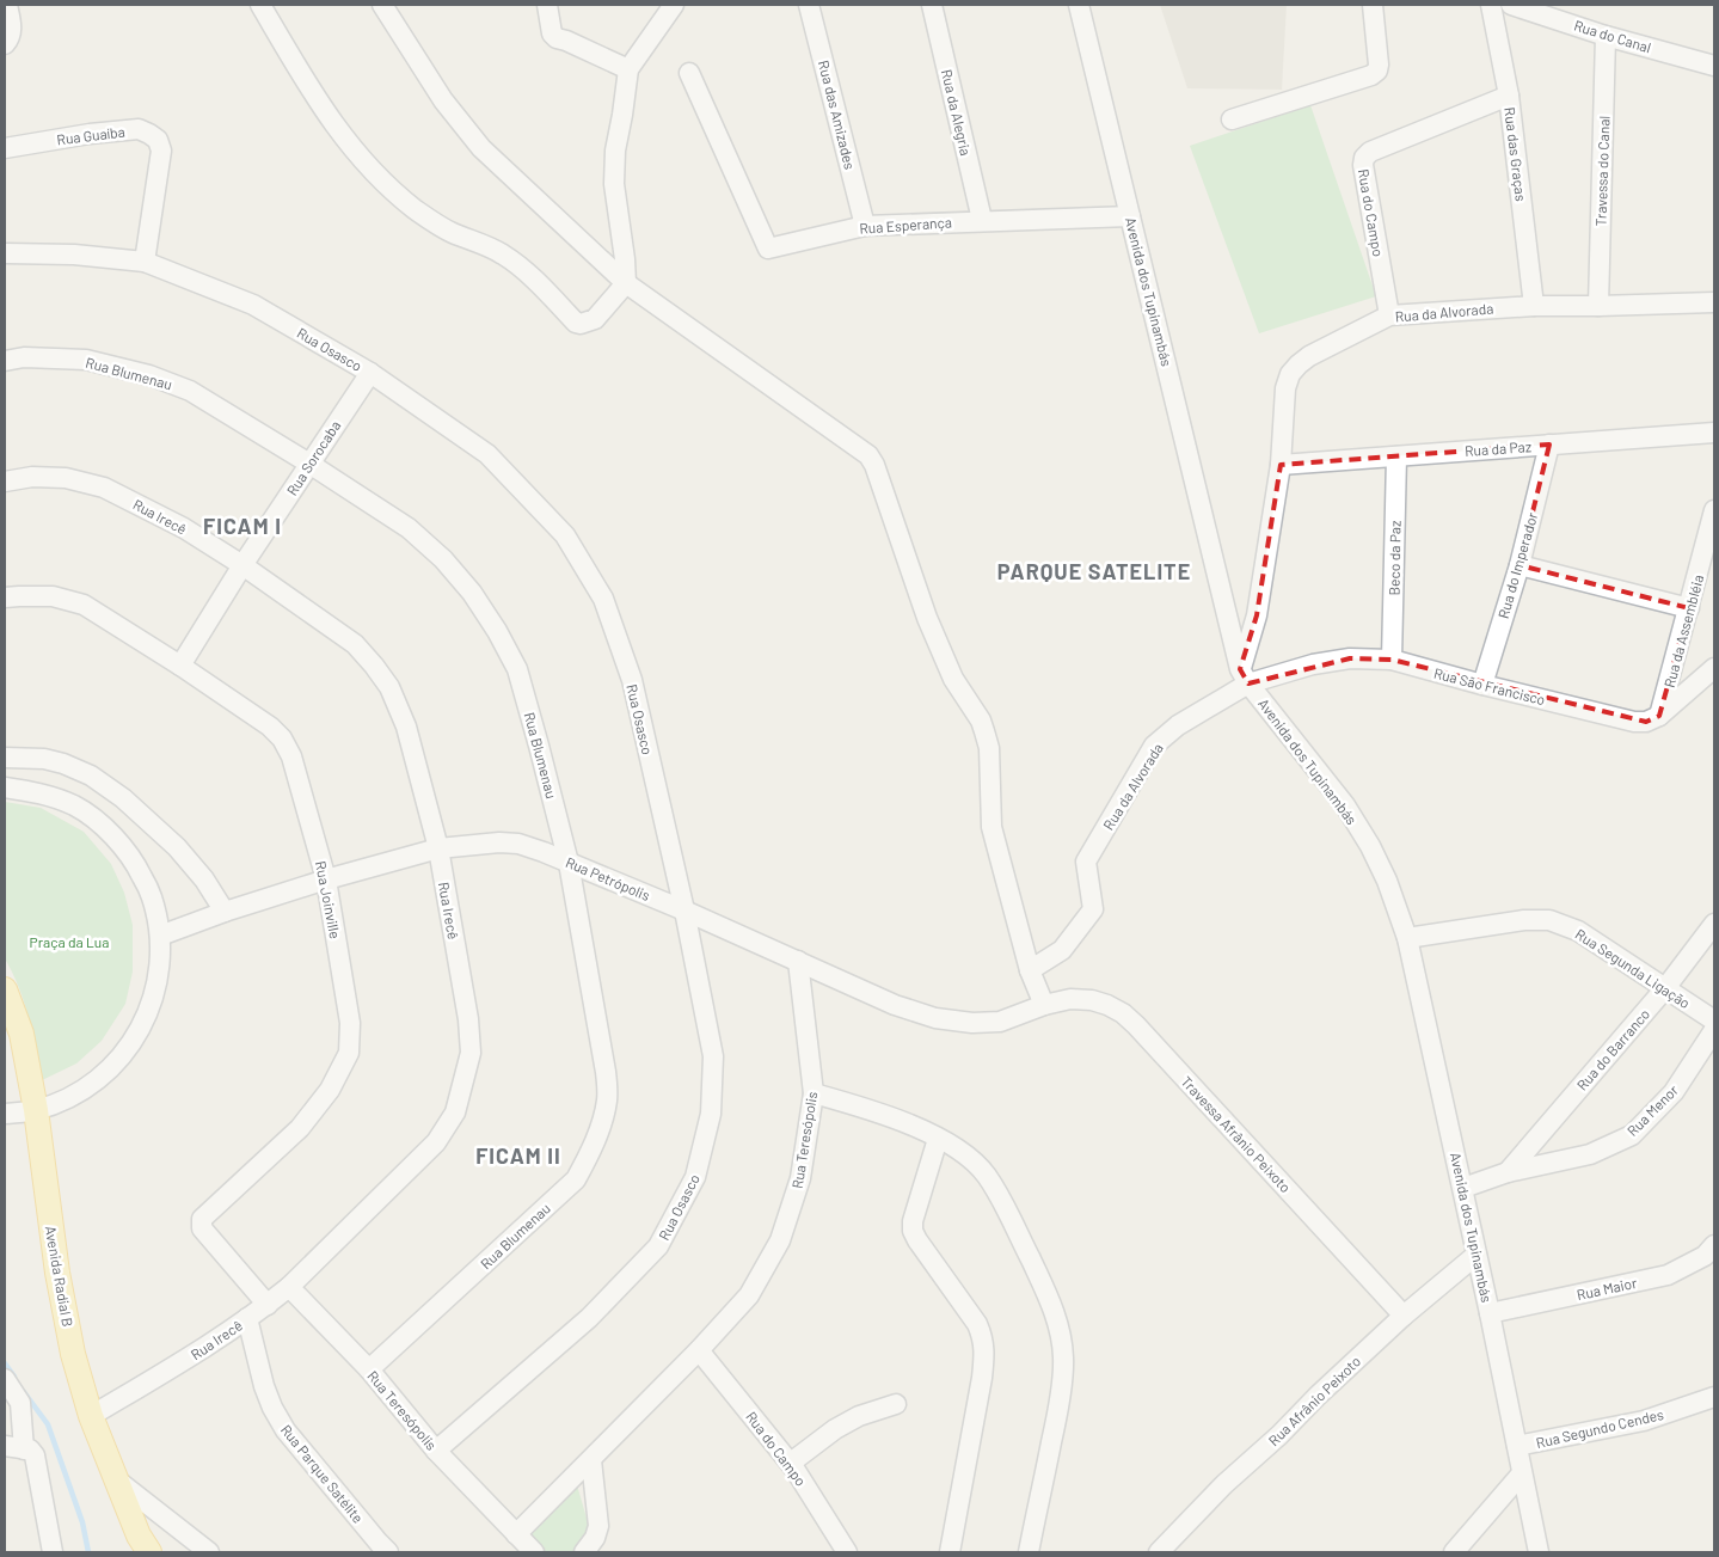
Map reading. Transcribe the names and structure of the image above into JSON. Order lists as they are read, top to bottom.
{
  "streets": {
    "main road": ["Avenida Radial B"],
    "street": [
      "Rua do Canal",
      "Rua da Alegria",
      "Rua das Amizades",
      "Rua Guaíba",
      "Rua das Graças",
      "Travessa do Canal",
      "Rua do Campo",
      "Rua Esperança",
      "Avenida dos Tupinambás",
      "Rua da Alvorada",
      "Rua Osasco",
      "Rua Blumenau",
      "Rua da Paz",
      "Rua Sorocaba",
      "Rua Irecê",
      "Beco da Paz",
      "Rua do Imperador",
      "Rua da Assembléia",
      "Rua São Francisco",
      "Rua Petrópolis",
      "Rua Joinville",
      "Rua Segunda Ligação",
      "Rua do Barranco",
      "Rua Menor",
      "Travessa Afrânio Peixoto",
      "Rua Teresópolis",
      "Rua Maior",
      "Rua Afrânio Peixoto",
      "Rua Segundo Cendes",
      "Rua Parque Satélite"
    ]
  },
  "crossings": [
    ["Rua do Canal", "Travessa do Canal"],
    ["Rua da Alegria", "Rua Esperança"],
    ["Rua das Amizades", "Rua Esperança"],
    ["Rua Guaíba", "Rua Osasco"],
    ["Rua das Graças", "Rua do Campo"],
    ["Rua das Graças", "Rua da Alvorada"],
    ["Travessa do Canal", "Rua da Alvorada"],
    ["Rua do Campo", "Rua da Alvorada"],
    ["Rua do Campo", "Rua Teresópolis"],
    ["Rua Esperança", "Avenida dos Tupinambás"],
    ["Avenida dos Tupinambás", "Rua da Alvorada"],
    ["Avenida dos Tupinambás", "Rua São Francisco"],
    ["Avenida dos Tupinambás", "Rua Segunda Ligação"],
    ["Avenida dos Tupinambás", "Rua Menor"],
    ["Avenida dos Tupinambás", "Rua Maior"],
    ["Avenida dos Tupinambás", "Rua Afrânio Peixoto"],
    ["Avenida dos Tupinambás", "Rua Segundo Cendes"],
    ["Rua da Alvorada", "Rua da Paz"],
    ["Rua da Alvorada", "Rua São Francisco"],
    ["Rua Osasco", "Rua Sorocaba"],
    ["Rua Osasco", "Rua Petrópolis"],
    ["Rua Osasco", "Rua Teresópolis"],
    ["Rua Blumenau", "Rua Sorocaba"],
    ["Rua Blumenau", "Rua Petrópolis"],
    ["Rua Blumenau", "Rua Teresópolis"],
    ["Rua da Paz", "Beco da Paz"],
    ["Rua da Paz", "Rua do Imperador"],
    ["Rua Sorocaba", "Rua Irecê"],
    ["Rua Sorocaba", "Rua Joinville"],
    ["Rua Irecê", "Rua Petrópolis"],
    ["Rua Irecê", "Rua Joinville"],
    ["Rua Irecê", "Rua Teresópolis"],
    ["Rua Irecê", "Avenida Radial B"],
    ["Rua Irecê", "Rua Parque Satélite"],
    ["Beco da Paz", "Rua São Francisco"],
    ["Rua do Imperador", "Rua São Francisco"],
    ["Rua da Assembléia", "Rua São Francisco"],
    ["Rua Petrópolis", "Rua Joinville"],
    ["Rua Petrópolis", "Travessa Afrânio Peixoto"],
    ["Rua Petrópolis", "Rua Teresópolis"],
    ["Rua Segunda Ligação", "Rua do Barranco"],
    ["Rua do Barranco", "Rua Menor"],
    ["Travessa Afrânio Peixoto", "Rua Afrânio Peixoto"]
  ],
  "districts": ["FICAM I", "PARQUE SATELITE", "FICAM II"],
  "parks": ["Praça da Lua"]
}
